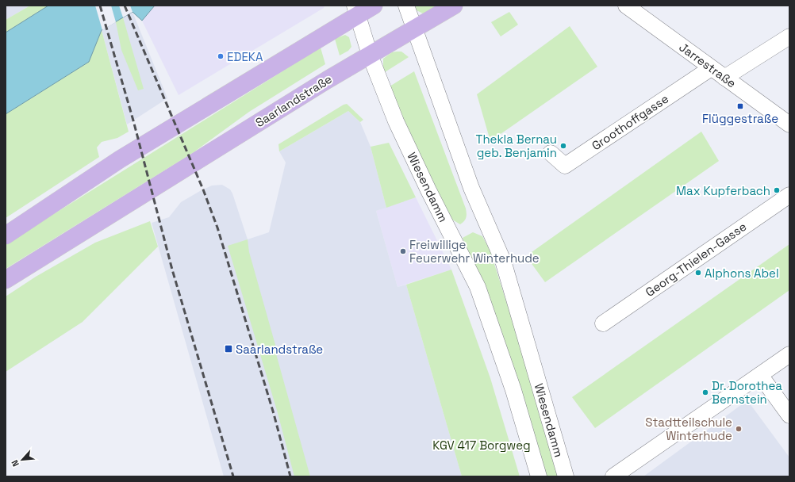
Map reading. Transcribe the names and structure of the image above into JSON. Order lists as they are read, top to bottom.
{
  "streets": {
    "main road": ["Saarlandstraße"],
    "street": [
      "Jarrestraße",
      "Groothoffgasse",
      "Wiesendamm",
      "Georg-Thielen-Gasse"
    ]
  },
  "crossings": [
    ["Jarrestraße", "Groothoffgasse"],
    ["Saarlandstraße", "Wiesendamm"]
  ],
  "parks": ["KGV 417 Borgweg"],
  "places": {
    "other": [
      "EDEKA",
      "Thekla Bernau geb. Benjamin",
      "Max Kupferbach",
      "Freiwillige Feuerwehr Winterhude",
      "Alphons Abel",
      "Dr. Dorothea Bernstein",
      "Stadtteilschule Winterhude"
    ],
    "transit": ["Flüggestraße", "Saarlandstraße"]
  },
  "north": "bottom left"
}
